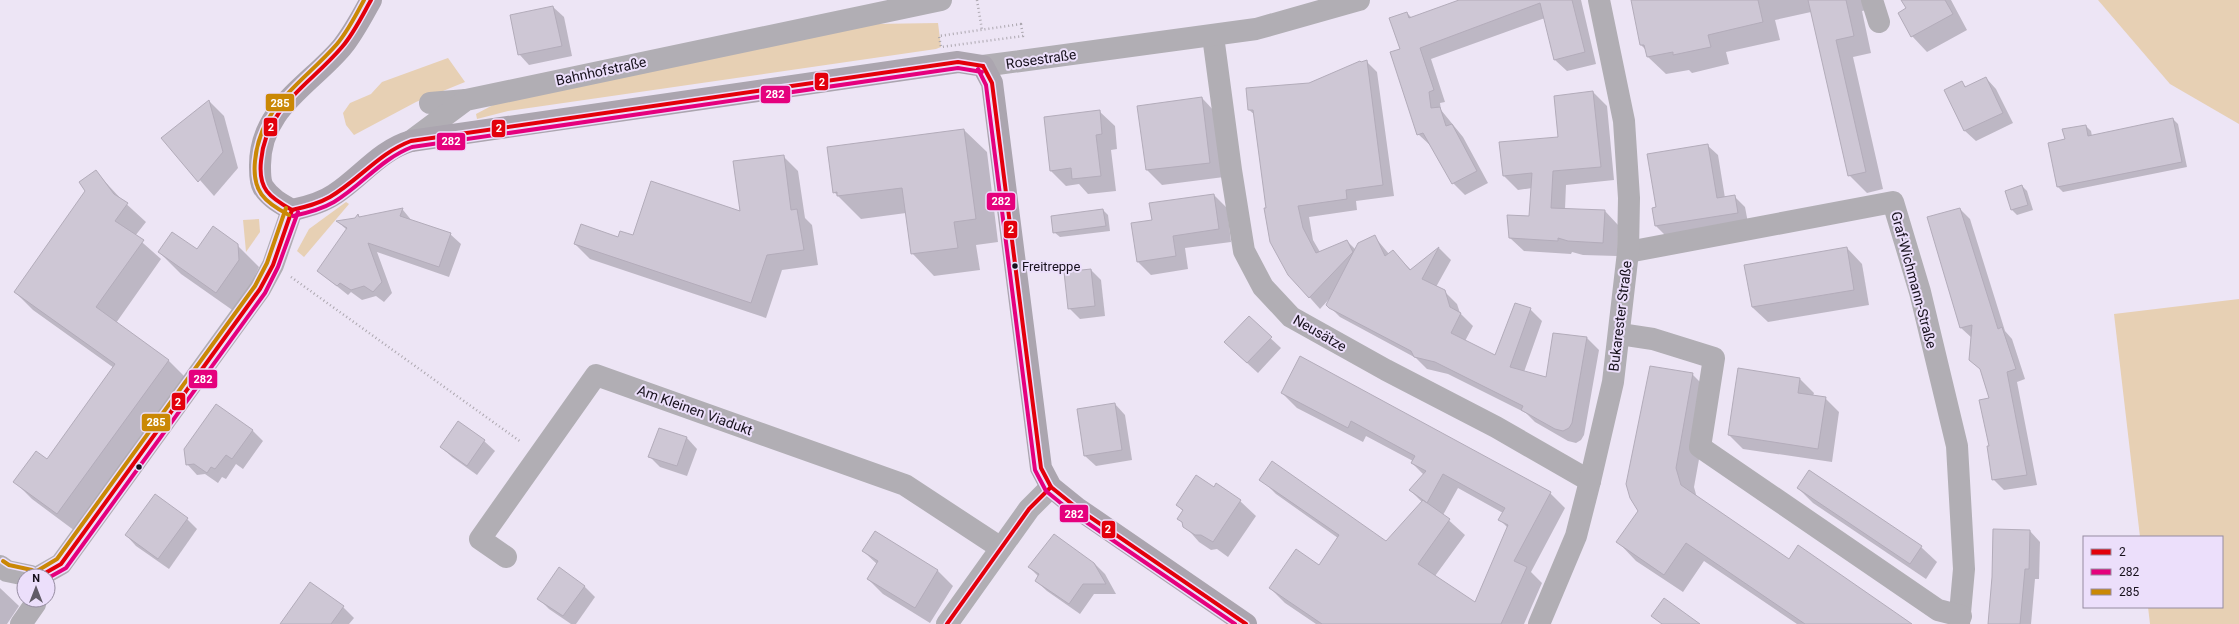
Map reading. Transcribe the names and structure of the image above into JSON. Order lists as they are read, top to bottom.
{
  "streets": {
    "main road": ["Rosestraße", "Bahnhofstraße"],
    "street": [
      "Graf-Wichmann-Straße",
      "Bukarester Straße",
      "Neusätze",
      "Am Kleinen Viadukt"
    ]
  },
  "crossings": [
    ["Rosestraße", "Bahnhofstraße"],
    ["Rosestraße", "Neusätze"],
    ["Graf-Wichmann-Straße", "Bukarester Straße"],
    ["Bukarester Straße", "Neusätze"]
  ],
  "places": ["Freitreppe"],
  "lines": ["transit line 2", "transit line 285", "transit line 282"],
  "legend": ["2", "282", "285"],
  "north": "top"
}
